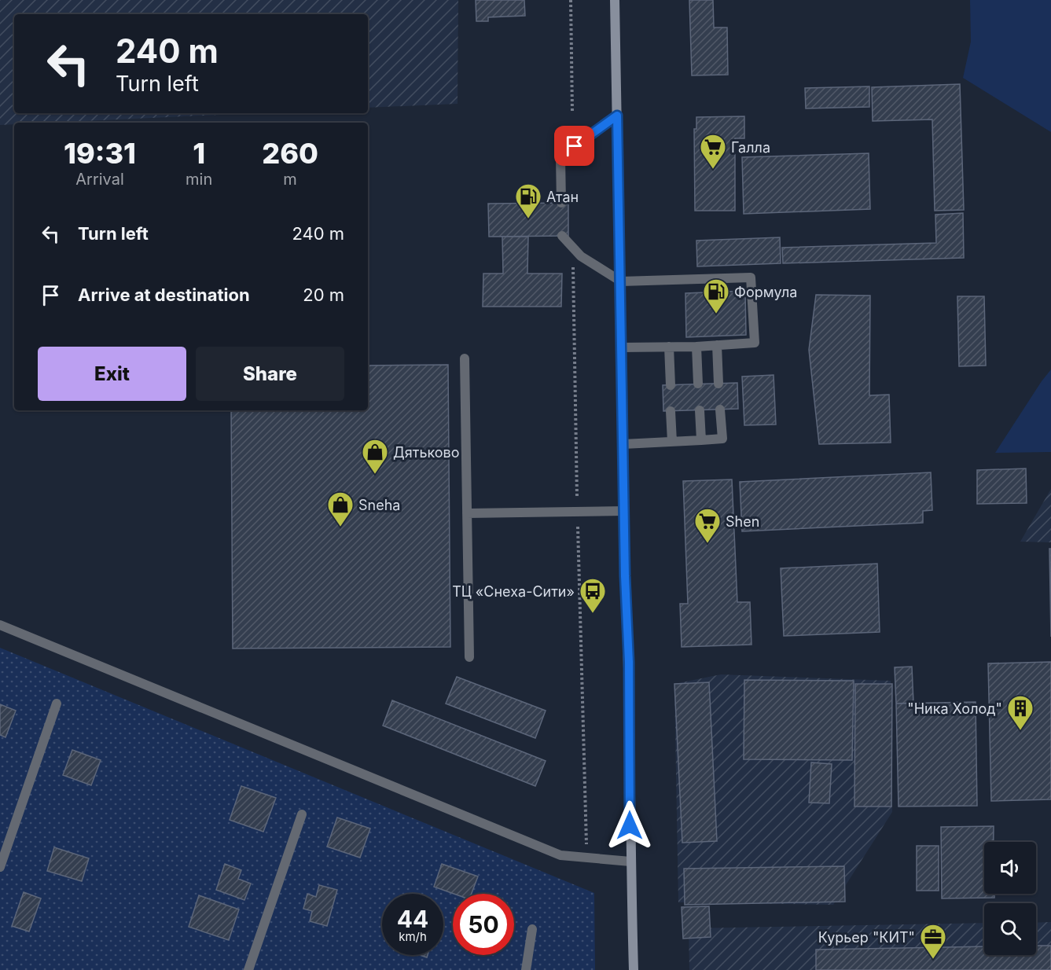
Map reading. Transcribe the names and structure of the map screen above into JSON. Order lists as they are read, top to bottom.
{
  "places": {
    "supermarket": ["Галла", "Shen"],
    "fuel station": ["Атан", "Формула"],
    "shop": ["Дятьково", "Sneha"],
    "bus stop": ["ТЦ «Снеха-Сити»"],
    "building": ["\"Ника Холод\""],
    "office": ["Курьер \"КИТ\""]
  },
  "page": {
    "turn": ["240 m", "Turn left"],
    "eta": [
      "19:31",
      "Arrival",
      "1",
      "min",
      "260",
      "m"
    ],
    "list": [
      {
        "name": "Turn left",
        "value": "240 m"
      },
      {
        "name": "Arrive at destination",
        "value": "20 m"
      }
    ],
    "buttons": ["Exit", "Share"],
    "speed": "44 km/h",
    "limit": "50"
  }
}
